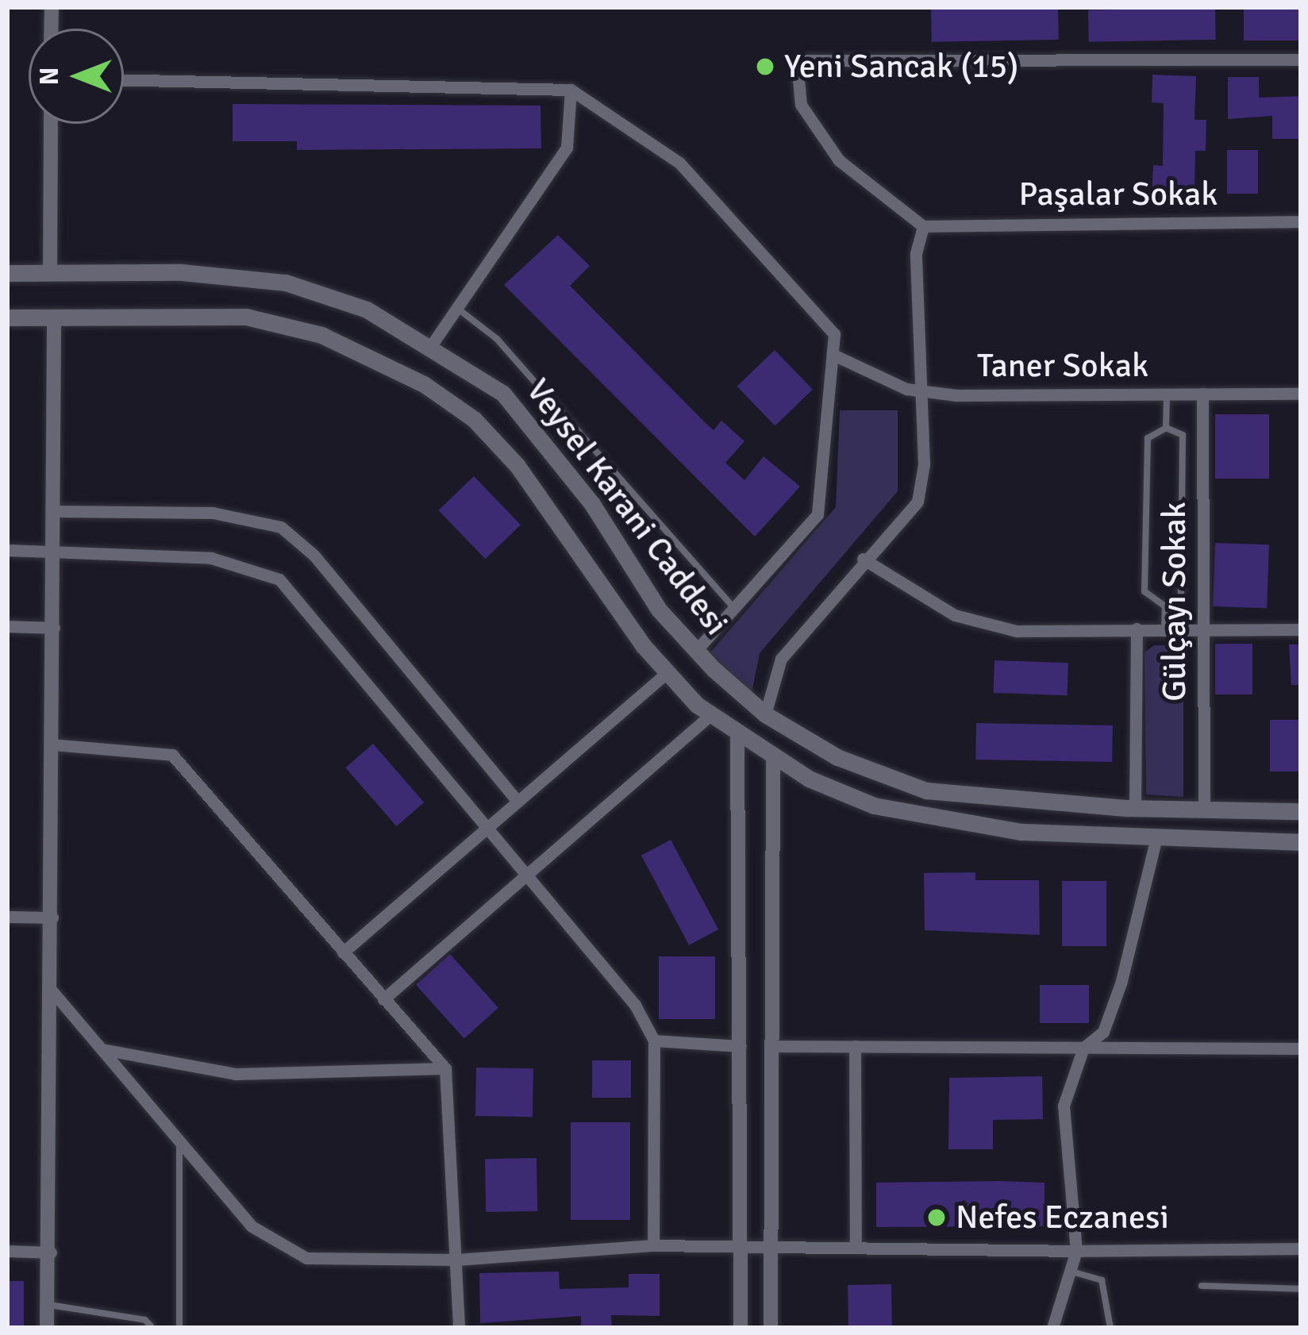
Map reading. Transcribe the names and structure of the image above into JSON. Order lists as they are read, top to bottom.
{
  "streets": {
    "main road": ["Veysel Karani Caddesi"],
    "street": ["Paşalar Sokak", "Taner Sokak", "Gülçayı Sokak"]
  },
  "crossings": [
    ["Taner Sokak", "Gülçayı Sokak"],
    ["Veysel Karani Caddesi", "Gülçayı Sokak"]
  ],
  "places": ["Yeni Sancak (15)", "Nefes Eczanesi"],
  "north": "left"
}
